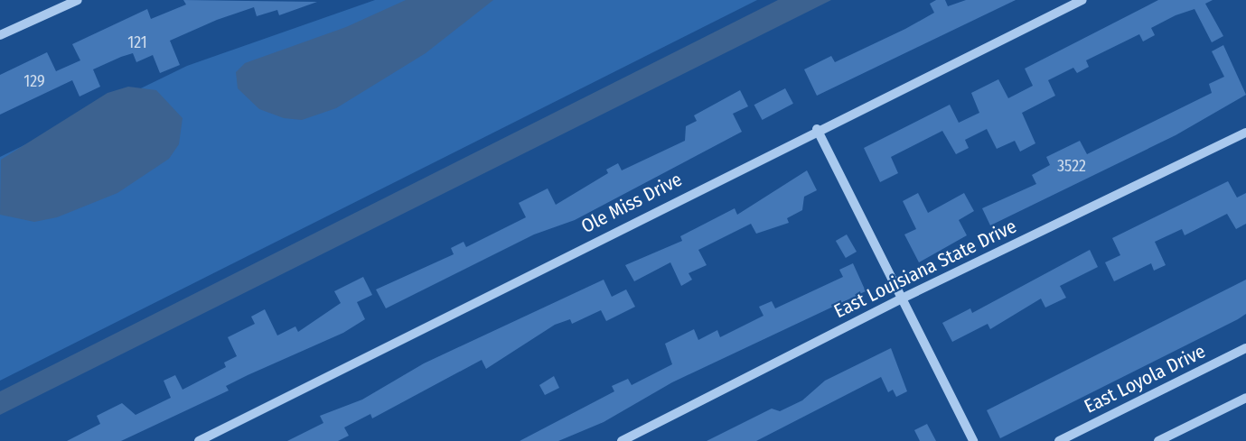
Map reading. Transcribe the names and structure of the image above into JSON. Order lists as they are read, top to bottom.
{
  "streets": {
    "street": ["Ole Miss Drive", "East Louisiana State Drive", "East Loyola Drive"]
  },
  "house_numbers": ["121", "129", "3522"]
}
